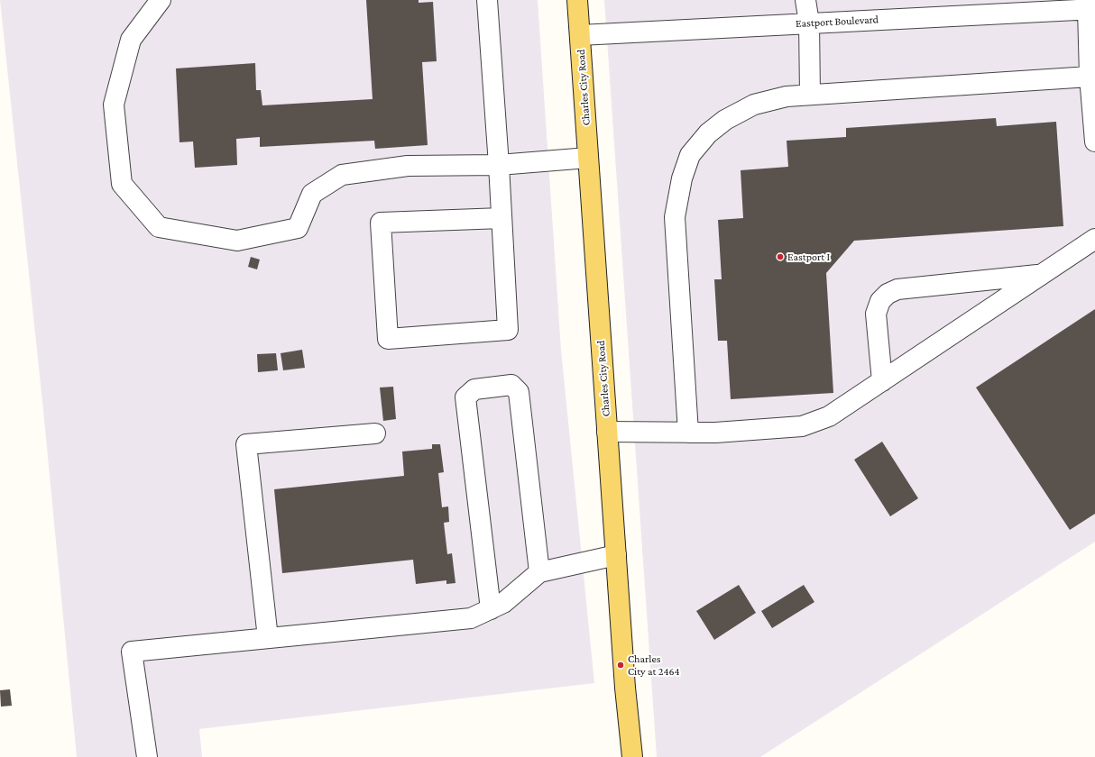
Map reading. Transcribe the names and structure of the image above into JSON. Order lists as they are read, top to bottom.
{
  "streets": {
    "main road": ["Charles City Road"],
    "street": ["Eastport Boulevard"]
  },
  "crossings": [
    ["Eastport Boulevard", "Charles City Road"]
  ],
  "places": ["Eastport I", "Charles City at 2464"]
}
